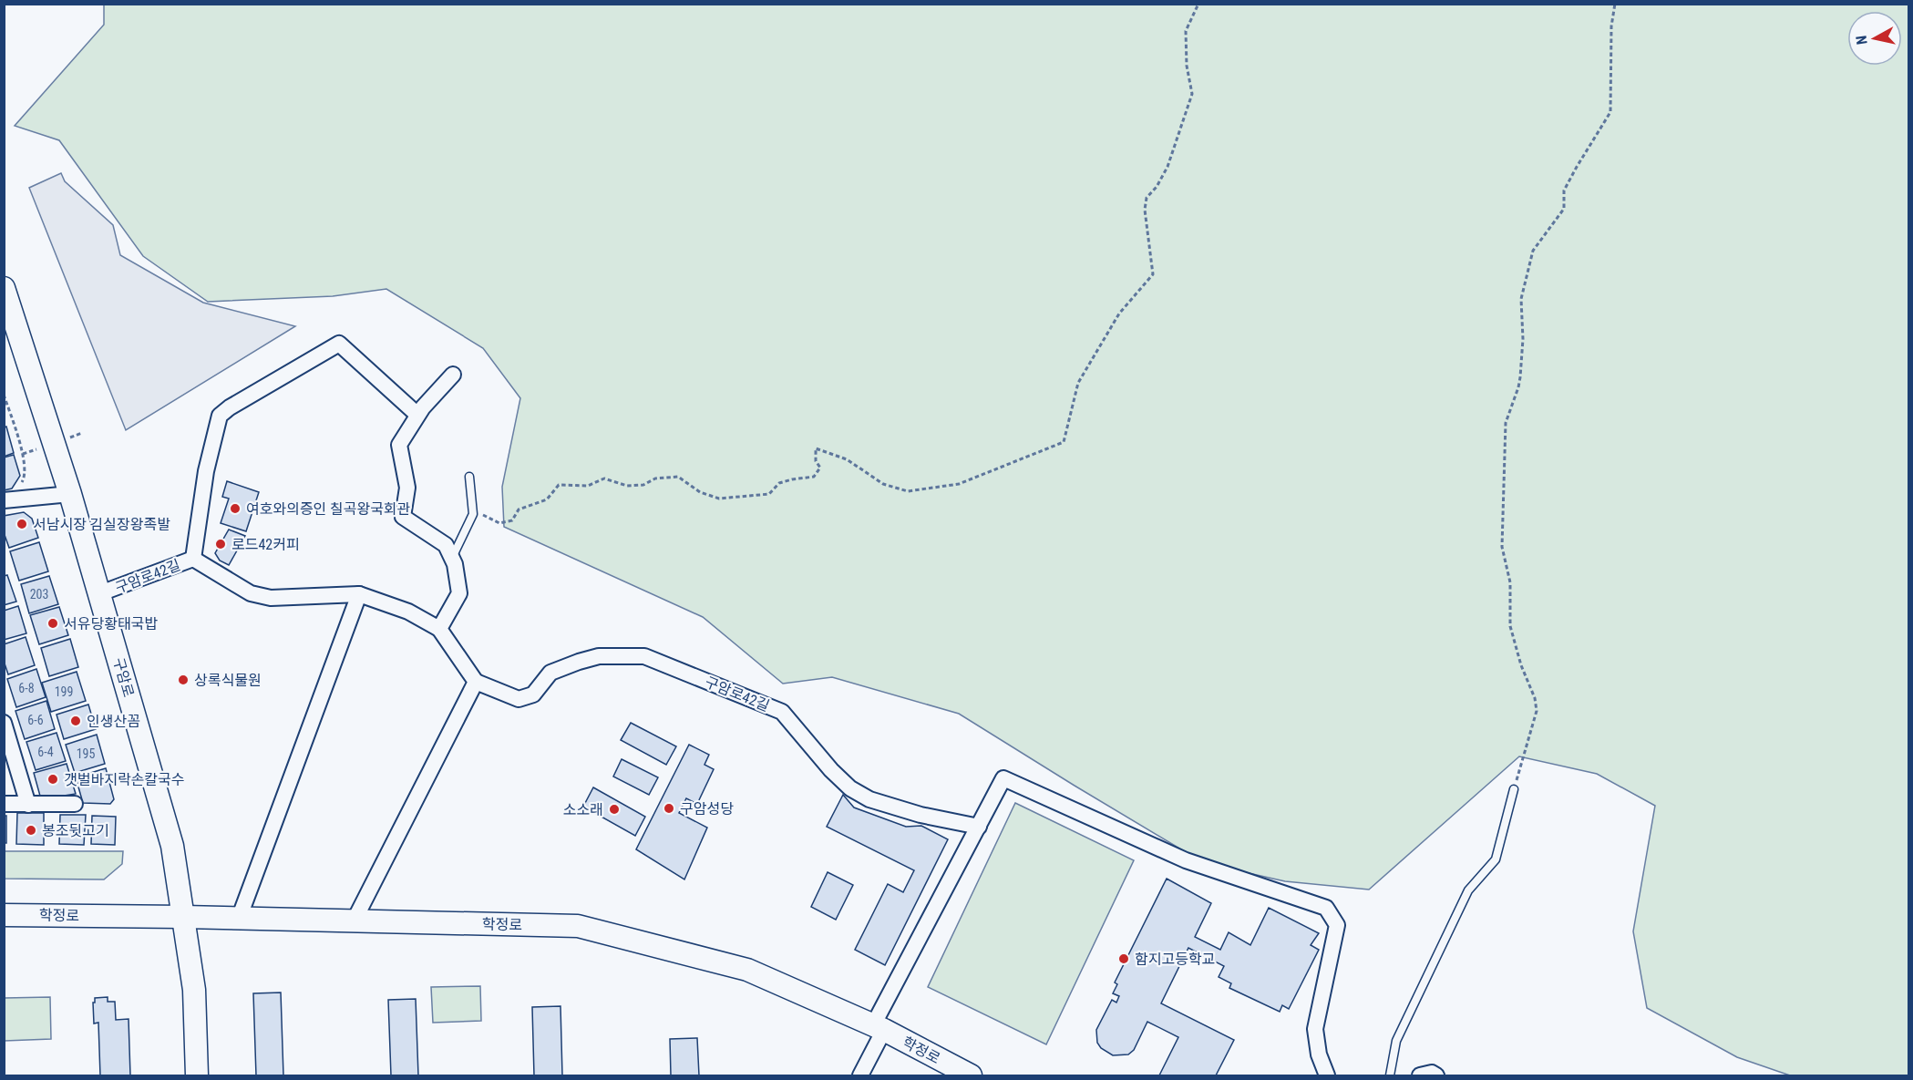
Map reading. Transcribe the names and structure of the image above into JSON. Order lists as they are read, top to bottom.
{
  "streets": {
    "main road": ["구암로", "학정로"],
    "street": ["구암로42길"]
  },
  "crossings": [
    ["구암로42길", "구암로"],
    ["구암로", "학정로"]
  ],
  "places": [
    "여호와의증인 칠곡왕국회관",
    "서남시장 김실장왕족발",
    "로드42커피",
    "서유당황태국밥",
    "상록식물원",
    "인생산꼼",
    "갯벌바지락손칼국수",
    "구암성당",
    "소소래",
    "봉조뒷고기",
    "함지고등학교"
  ],
  "house_numbers": [
    "203",
    "6-8",
    "199",
    "6-6",
    "6-4",
    "195"
  ],
  "north": "left"
}
